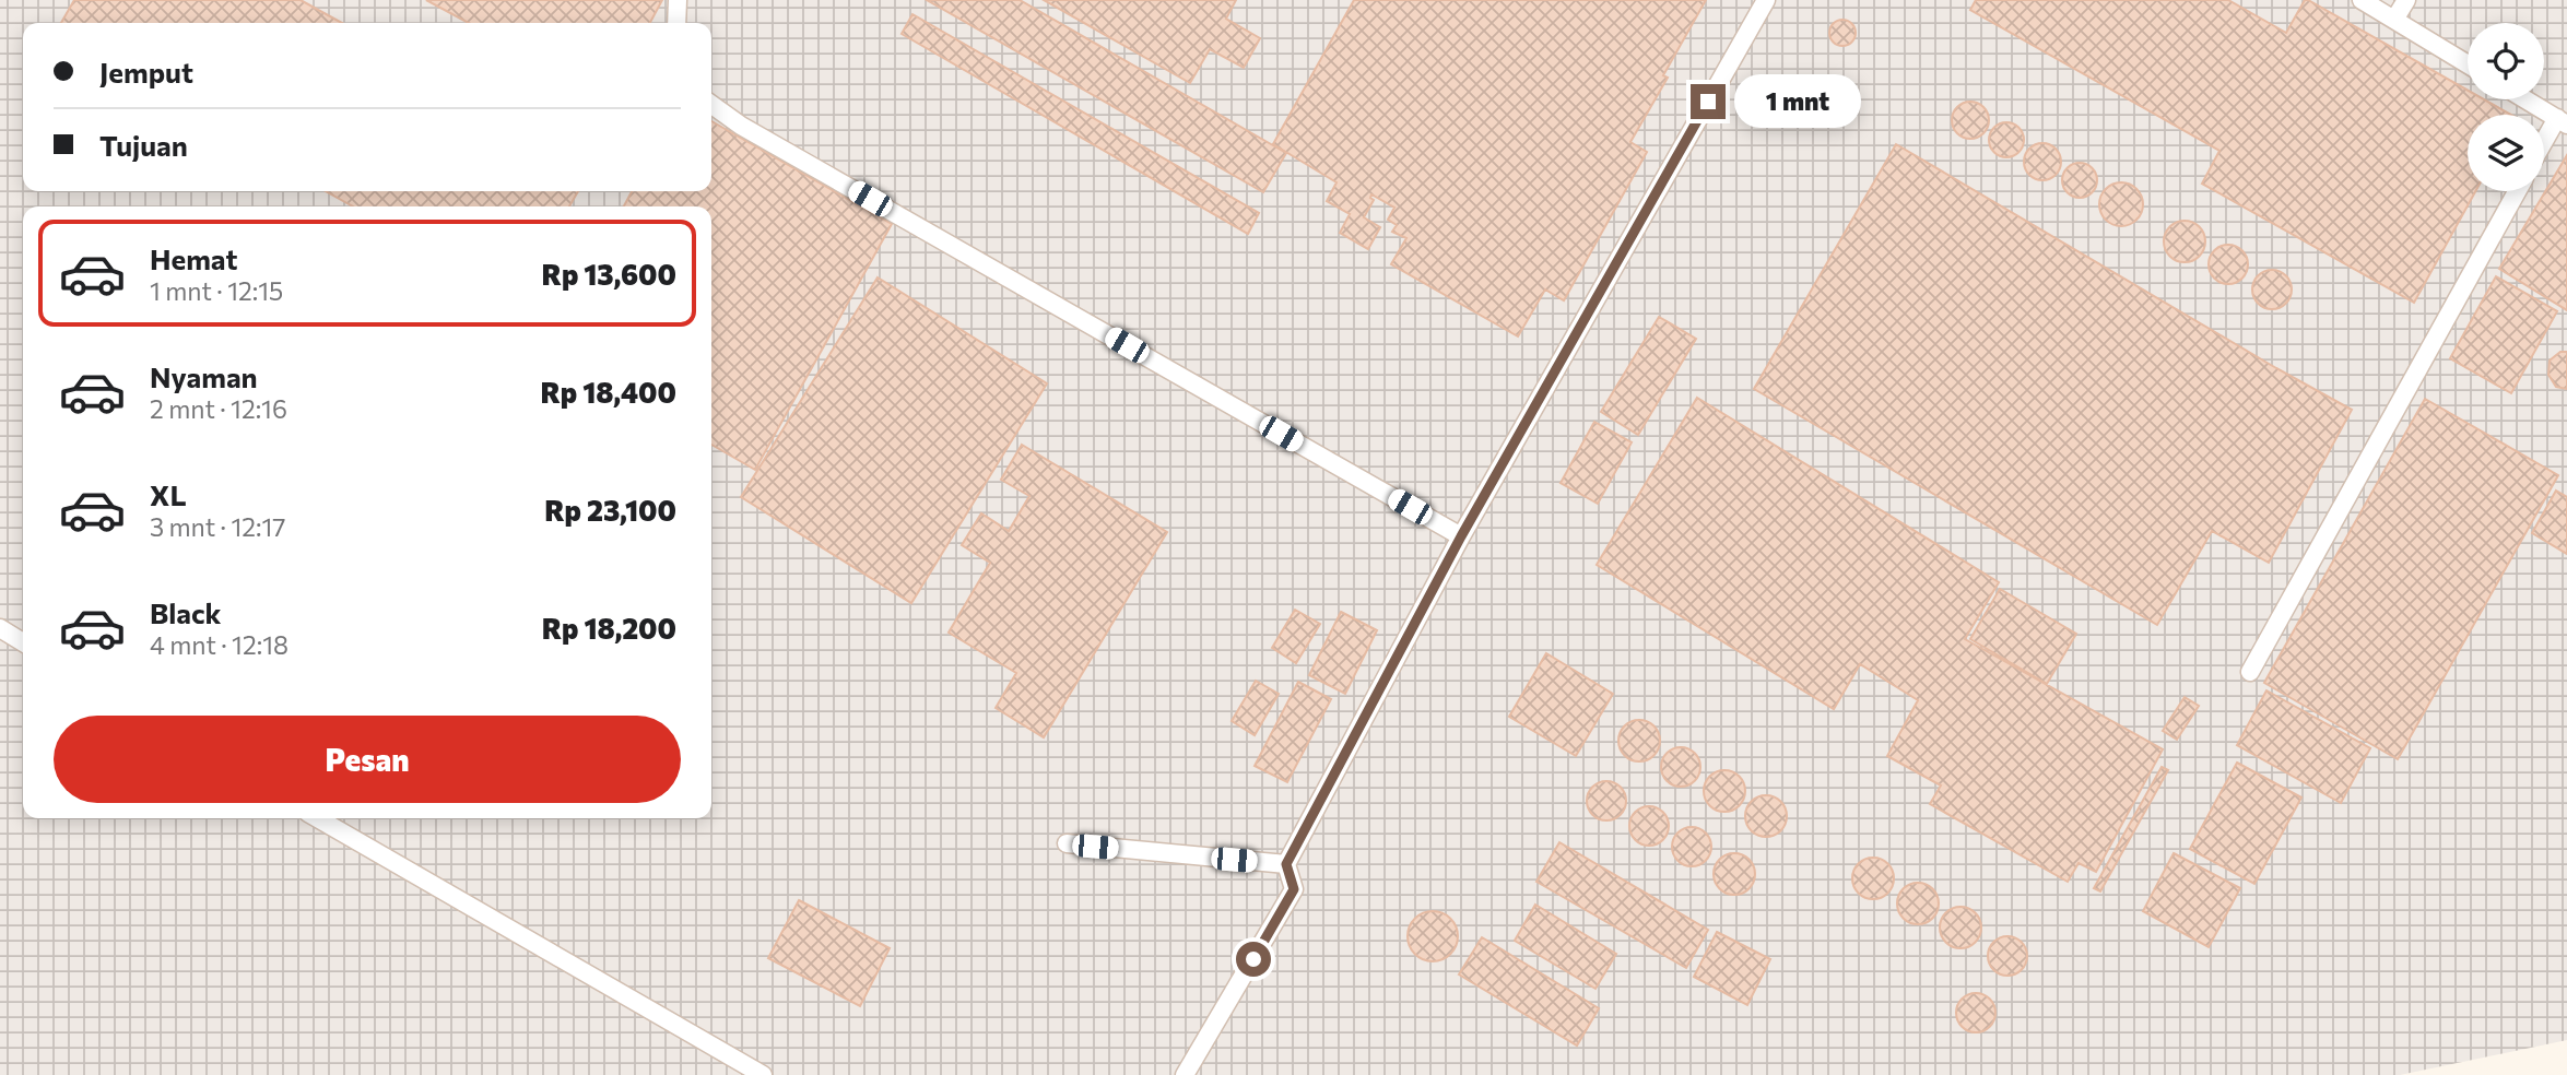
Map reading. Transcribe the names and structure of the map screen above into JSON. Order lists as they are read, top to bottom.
{
  "page": {
    "banner": ["Jemput", "Tujuan"],
    "bubble": "1 mnt",
    "list": [
      {
        "name": "Hemat",
        "note": "1 mnt · 12:15",
        "value": "Rp 13,600"
      },
      {
        "name": "Nyaman",
        "note": "2 mnt · 12:16",
        "value": "Rp 18,400"
      },
      {
        "name": "XL",
        "note": "3 mnt · 12:17",
        "value": "Rp 23,100"
      },
      {
        "name": "Black",
        "note": "4 mnt · 12:18",
        "value": "Rp 18,200"
      }
    ],
    "buttons": "Pesan"
  }
}
